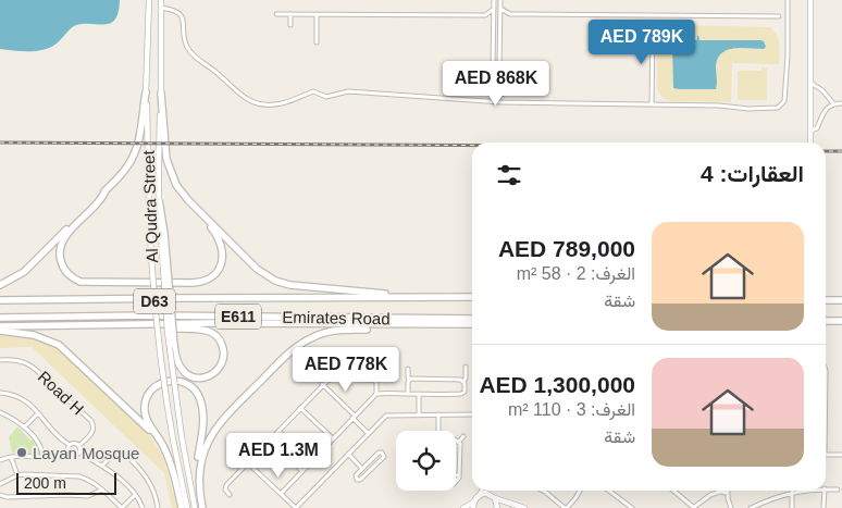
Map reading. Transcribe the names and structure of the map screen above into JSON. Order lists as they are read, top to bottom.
{
  "streets": {
    "highway": ["E611", "Emirates Road"],
    "main road": ["Al Qudra Street", "D63"],
    "street": ["Road H"]
  },
  "places": ["Layan Mosque"],
  "scale_bar": "200 m",
  "page": {
    "price": [
      "AED 789K",
      "AED 868K",
      "AED 778K",
      "AED 1.3M"
    ],
    "heading": "العقارات: 4",
    "list": [
      {
        "name": "AED 789,000",
        "note": "الغرف: 2 · 58 m² · شقة"
      },
      {
        "name": "AED 1,300,000",
        "note": "الغرف: 3 · 110 m² · شقة"
      }
    ],
    "scale": "200 m"
  }
}
